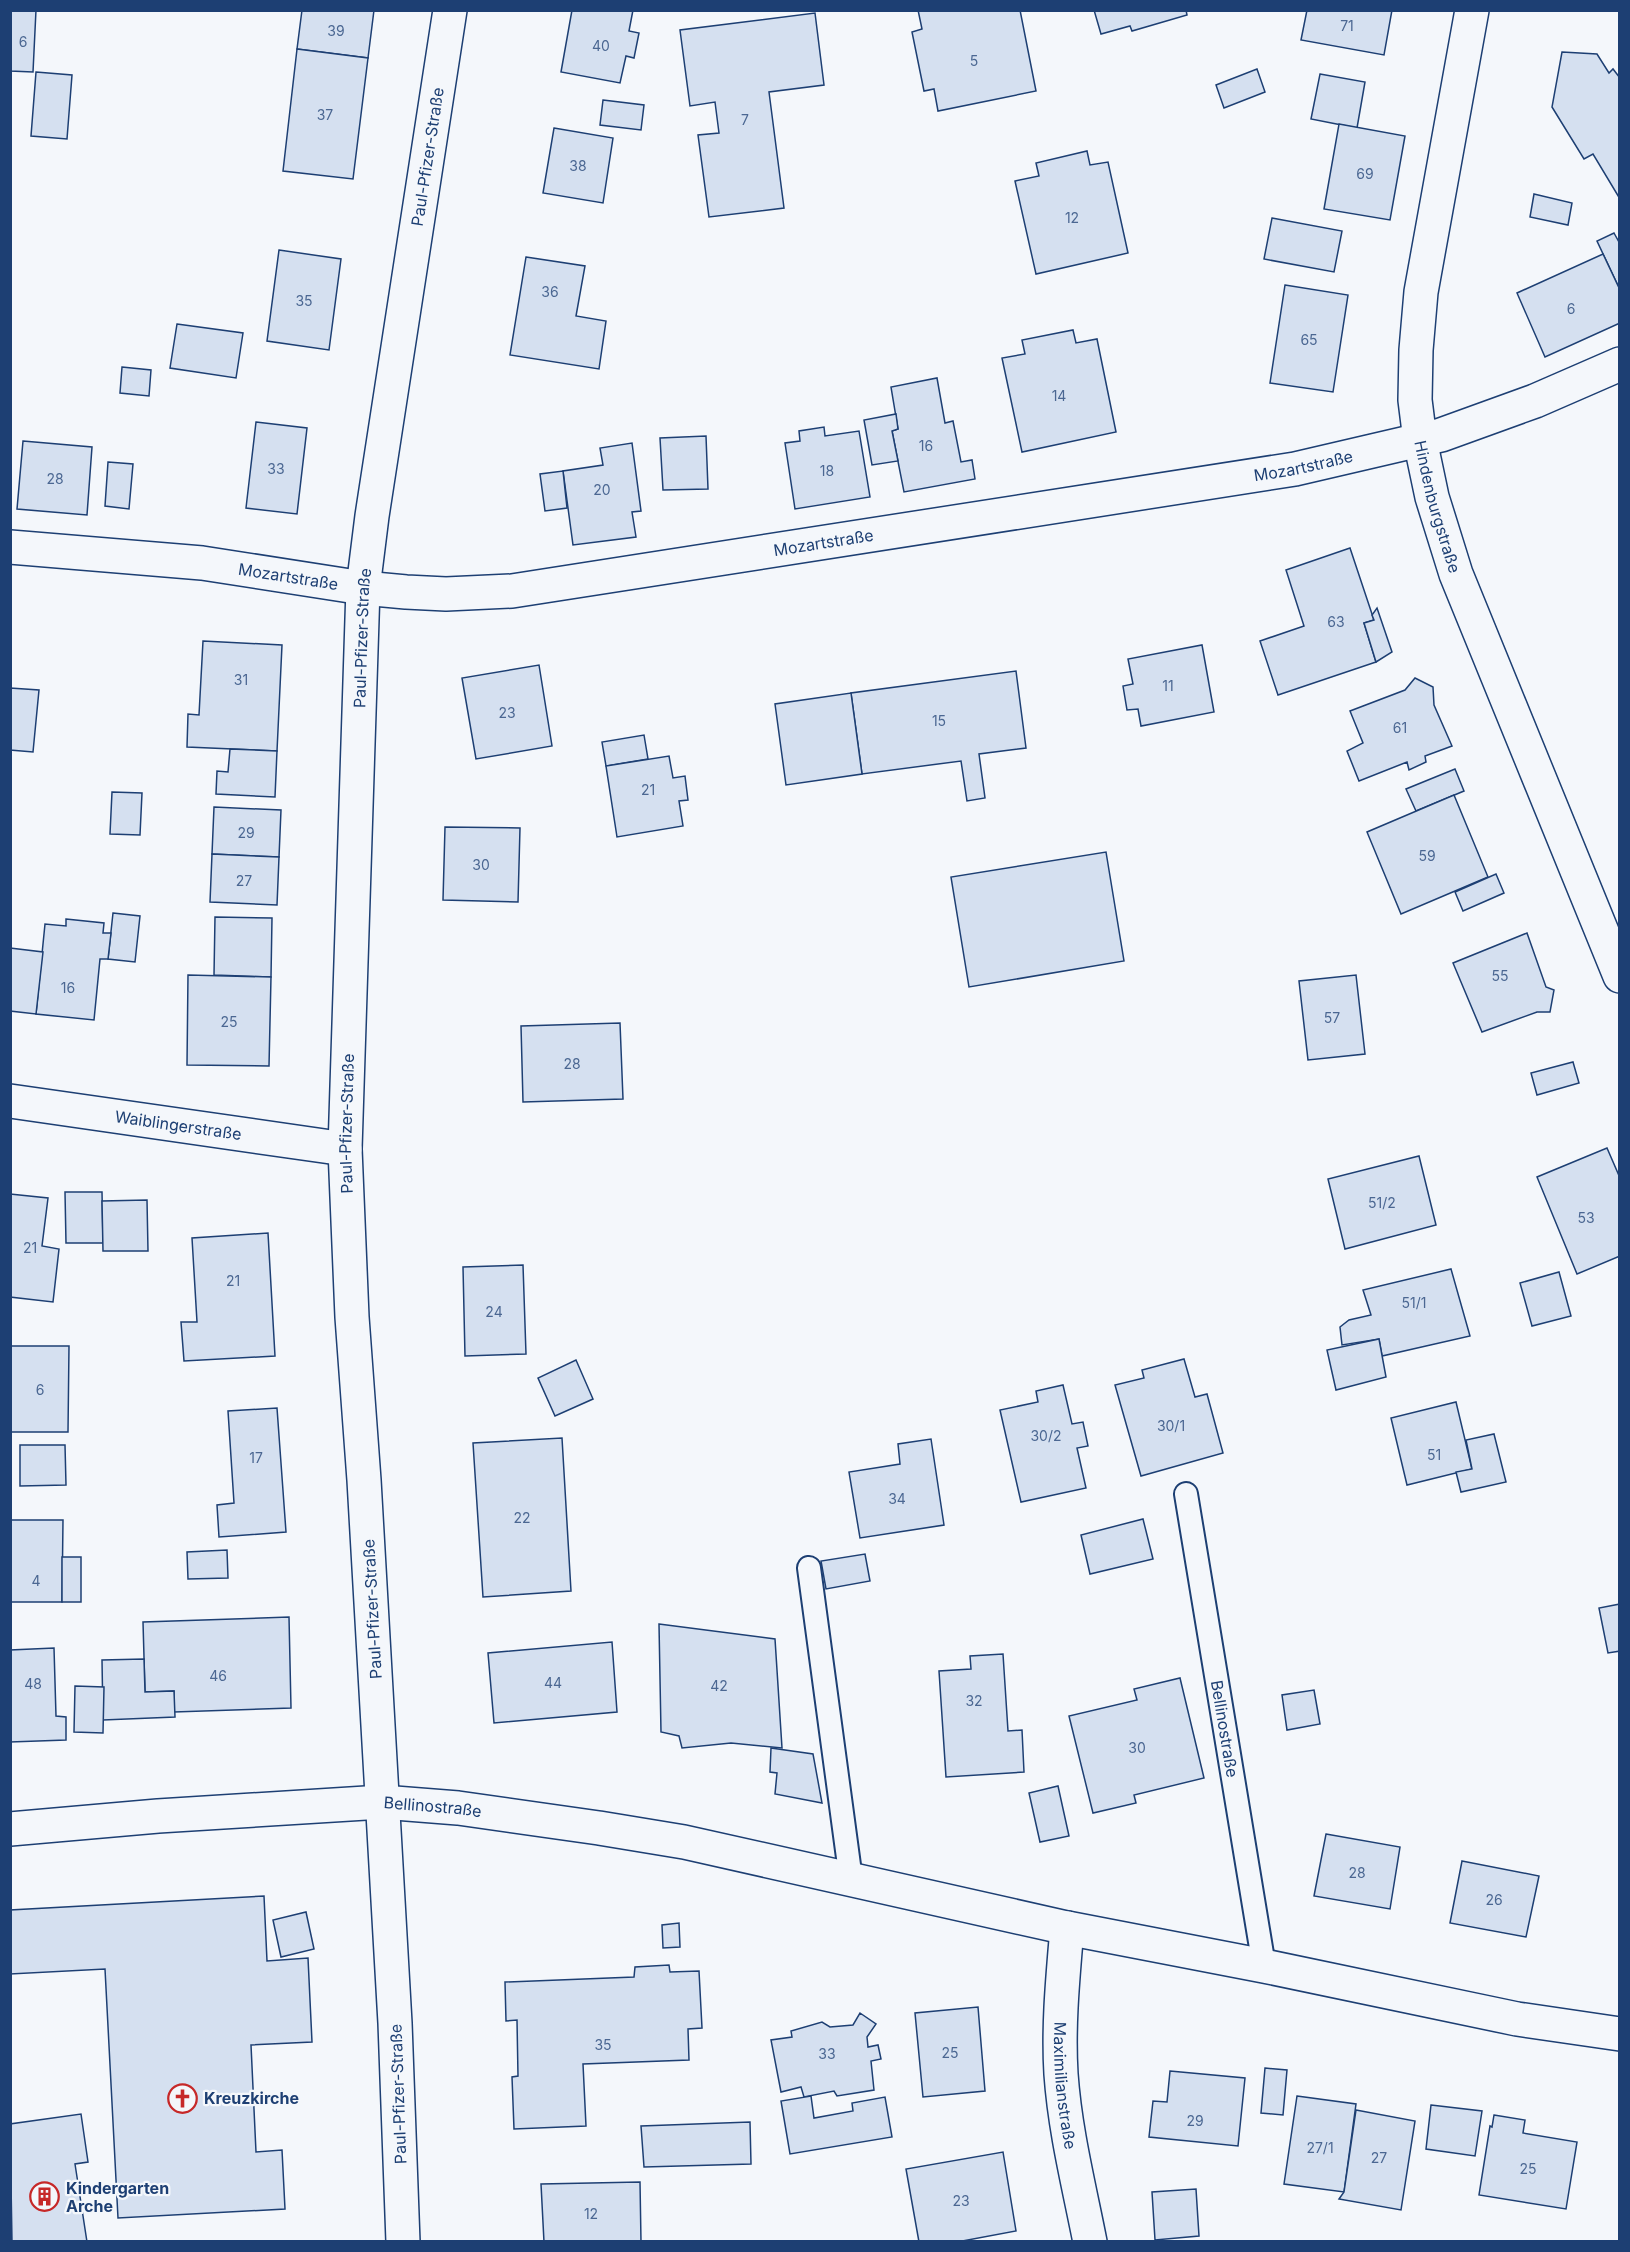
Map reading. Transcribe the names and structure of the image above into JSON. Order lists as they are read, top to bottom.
{
  "streets": {
    "street": [
      "Paul-Pfizer-Straße",
      "Mozartstraße",
      "Hindenburgstraße",
      "Waiblingerstraße",
      "Bellinostraße",
      "Maximilianstraße"
    ]
  },
  "crossings": [
    ["Paul-Pfizer-Straße", "Mozartstraße"],
    ["Paul-Pfizer-Straße", "Waiblingerstraße"],
    ["Paul-Pfizer-Straße", "Bellinostraße"],
    ["Mozartstraße", "Hindenburgstraße"],
    ["Bellinostraße", "Maximilianstraße"]
  ],
  "places": {
    "church": ["Kreuzkirche"],
    "building": ["Kindergarten Arche"]
  },
  "house_numbers": [
    "71",
    "39",
    "6",
    "40",
    "5",
    "37",
    "7",
    "38",
    "69",
    "12",
    "36",
    "35",
    "6",
    "65",
    "14",
    "16",
    "33",
    "18",
    "28",
    "20",
    "63",
    "31",
    "11",
    "23",
    "15",
    "61",
    "21",
    "29",
    "59",
    "30",
    "27",
    "55",
    "16",
    "57",
    "25",
    "28",
    "51/2",
    "53",
    "21",
    "21",
    "51/1",
    "24",
    "6",
    "30/1",
    "30/2",
    "51",
    "17",
    "34",
    "22",
    "4",
    "46",
    "44",
    "48",
    "42",
    "32",
    "30",
    "28",
    "26",
    "35",
    "25",
    "33",
    "29",
    "27/1",
    "27",
    "25",
    "23",
    "12"
  ]
}
